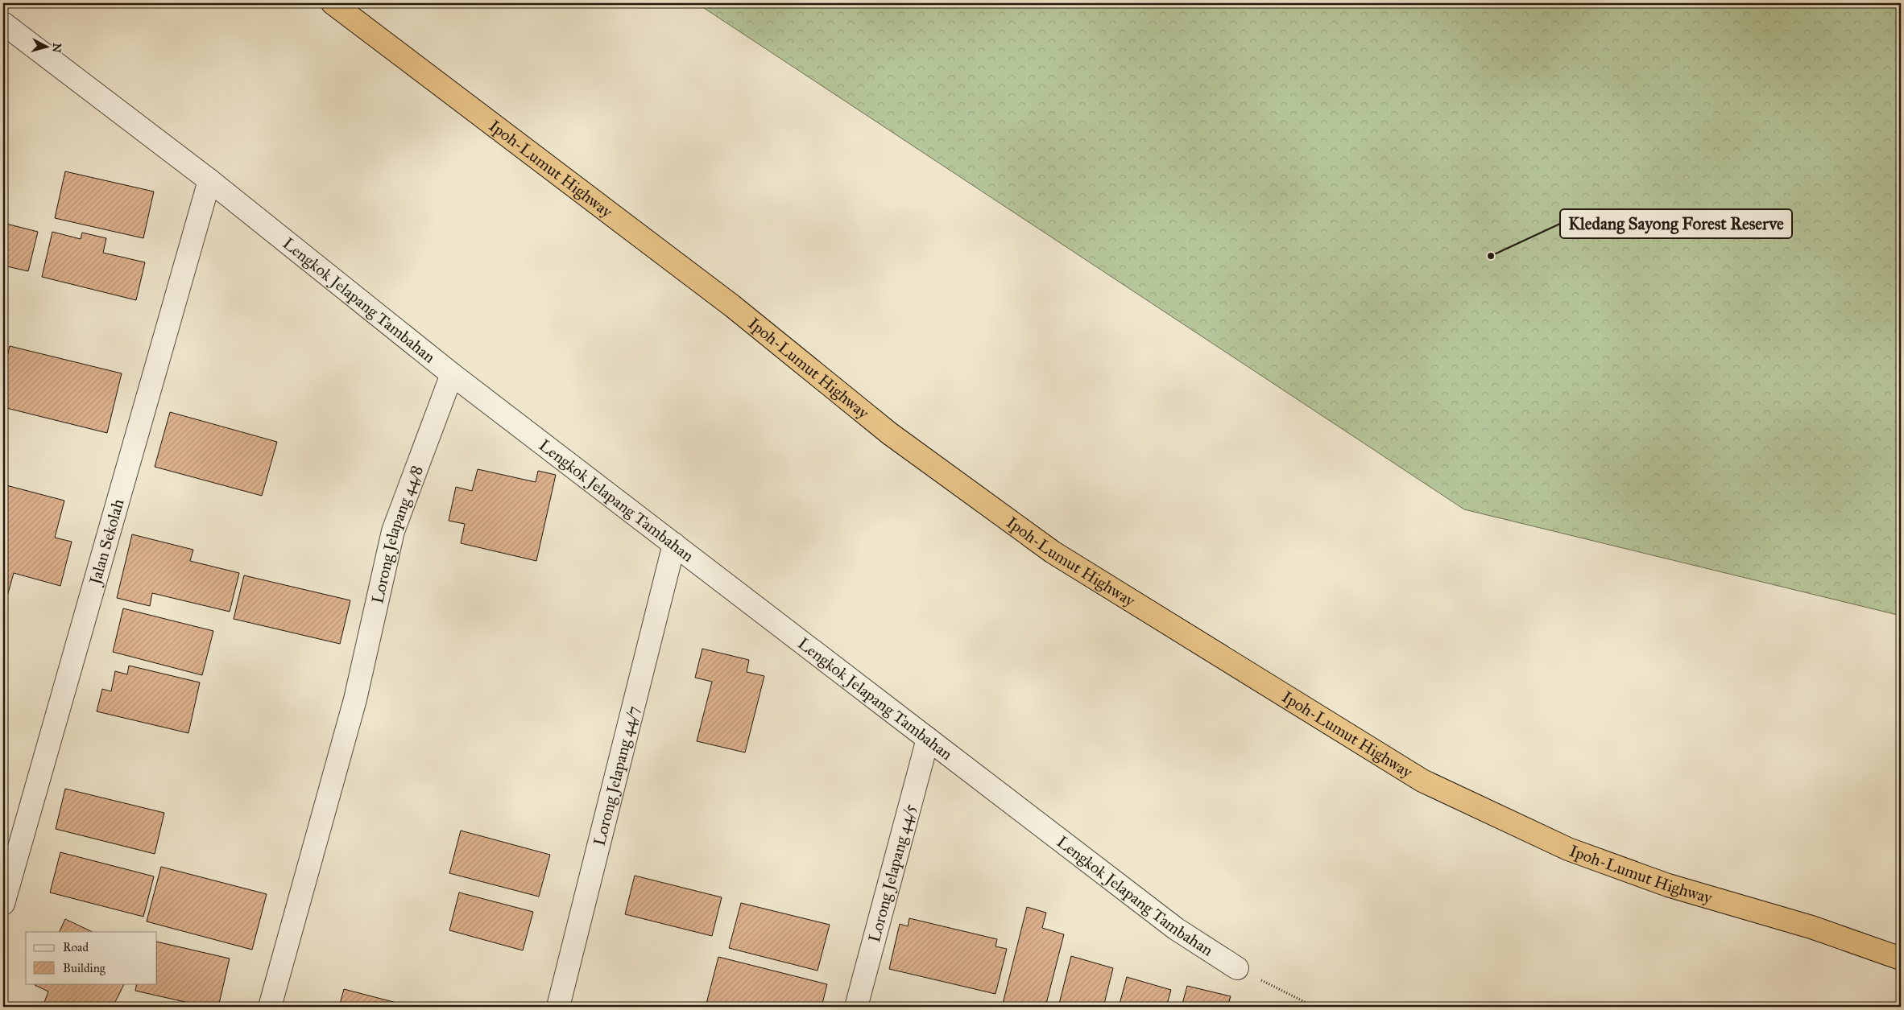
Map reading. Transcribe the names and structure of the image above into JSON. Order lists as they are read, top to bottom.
{
  "streets": {
    "highway": ["Ipoh-Lumut Highway"],
    "street": [
      "Lengkok Jelapang Tambahan",
      "Lorong Jelapang 44/8",
      "Jalan Sekolah",
      "Lorong Jelapang 44/7",
      "Lorong Jelapang 44/5"
    ]
  },
  "crossings": [
    ["Lengkok Jelapang Tambahan", "Lorong Jelapang 44/8"],
    ["Lengkok Jelapang Tambahan", "Jalan Sekolah"],
    ["Lengkok Jelapang Tambahan", "Lorong Jelapang 44/7"],
    ["Lengkok Jelapang Tambahan", "Lorong Jelapang 44/5"]
  ],
  "places": ["Kledang Sayong Forest Reserve"],
  "legend": ["Road", "Building"],
  "north": "right"
}
